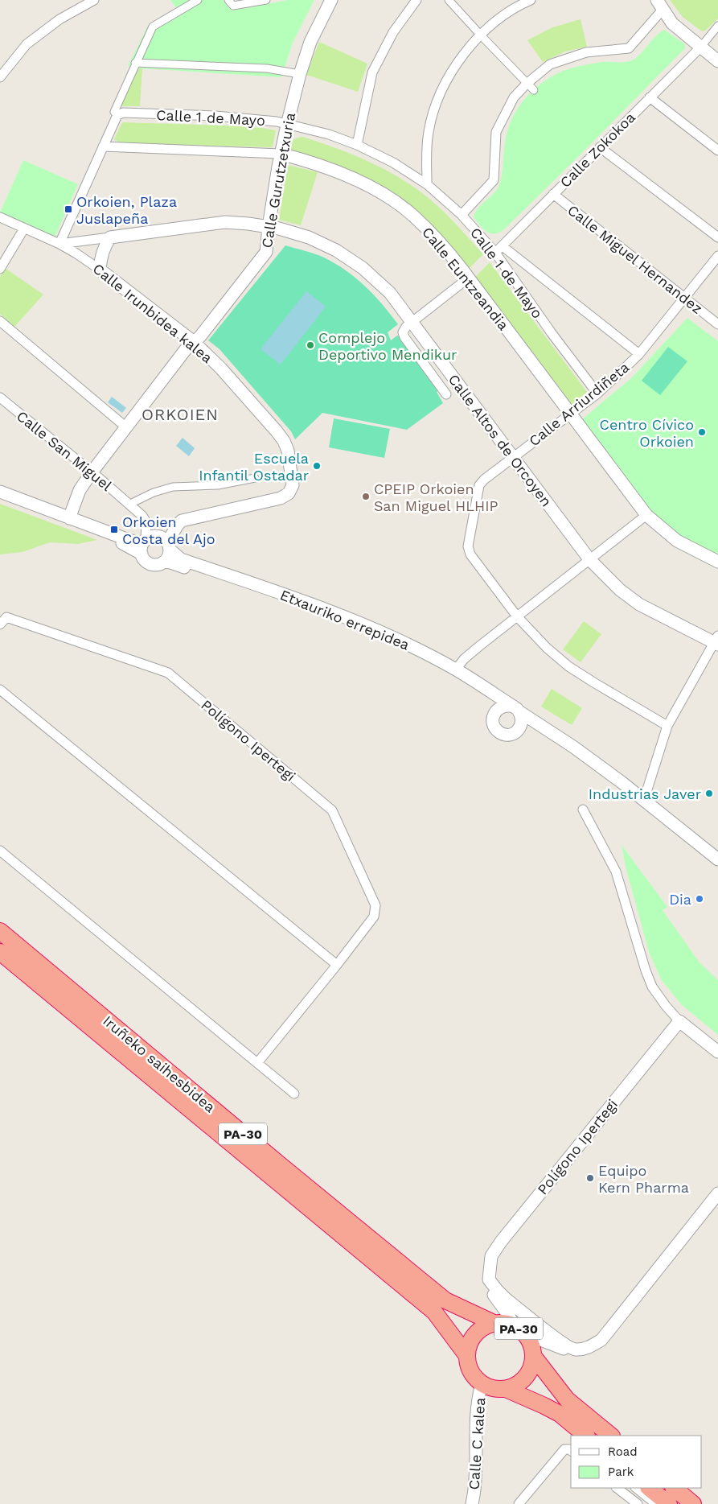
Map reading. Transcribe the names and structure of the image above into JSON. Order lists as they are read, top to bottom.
{
  "streets": {
    "highway": ["Iruñeko saihesbidea", "PA-30"],
    "street": [
      "Calle 1 de Mayo",
      "Calle Zokokoa",
      "Calle Gurutzetxuria",
      "Calle Miguel Hernandez",
      "Calle Euntzeandia",
      "Calle Irunbidea kalea",
      "Calle Arriurdiñeta",
      "Calle Altos de Orcoyen",
      "Calle San Miguel",
      "Etxauriko errepidea",
      "Polígono Ipertegi",
      "Calle C kalea"
    ]
  },
  "crossings": [
    ["Calle 1 de Mayo", "Calle Zokokoa"],
    ["Calle 1 de Mayo", "Calle Gurutzetxuria"],
    ["Calle 1 de Mayo", "Calle Arriurdiñeta"],
    ["Calle Zokokoa", "Calle Miguel Hernandez"],
    ["Calle Gurutzetxuria", "Calle Euntzeandia"],
    ["Calle Gurutzetxuria", "Calle Irunbidea kalea"],
    ["Calle Gurutzetxuria", "Calle Altos de Orcoyen"],
    ["Calle Gurutzetxuria", "Calle San Miguel"],
    ["Calle Miguel Hernandez", "Calle Arriurdiñeta"],
    ["Calle Euntzeandia", "Calle Arriurdiñeta"],
    ["Calle Irunbidea kalea", "Calle Altos de Orcoyen"],
    ["Calle Irunbidea kalea", "Calle San Miguel"],
    ["Calle Irunbidea kalea", "Etxauriko errepidea"],
    ["Calle Arriurdiñeta", "Calle Altos de Orcoyen"],
    ["Calle San Miguel", "Etxauriko errepidea"],
    ["Polígono Ipertegi", "Iruñeko saihesbidea"],
    ["Polígono Ipertegi", "PA-30"],
    ["Polígono Ipertegi", "Calle C kalea"],
    ["Iruñeko saihesbidea", "PA-30"],
    ["Iruñeko saihesbidea", "Calle C kalea"],
    ["PA-30", "Calle C kalea"]
  ],
  "districts": ["ORKOIEN"],
  "places": {
    "transit": ["Orkoien, Plaza Juslapeña", "Orkoien Costa del Ajo"],
    "other": [
      "Complejo Deportivo Mendikur",
      "Centro Cívico Orkoien",
      "Escuela Infantil Ostadar",
      "CPEIP Orkoien San Miguel HLHIP",
      "Industrias Javer",
      "Dia",
      "Equipo Kern Pharma"
    ]
  },
  "legend": ["Road", "Park"]
}
